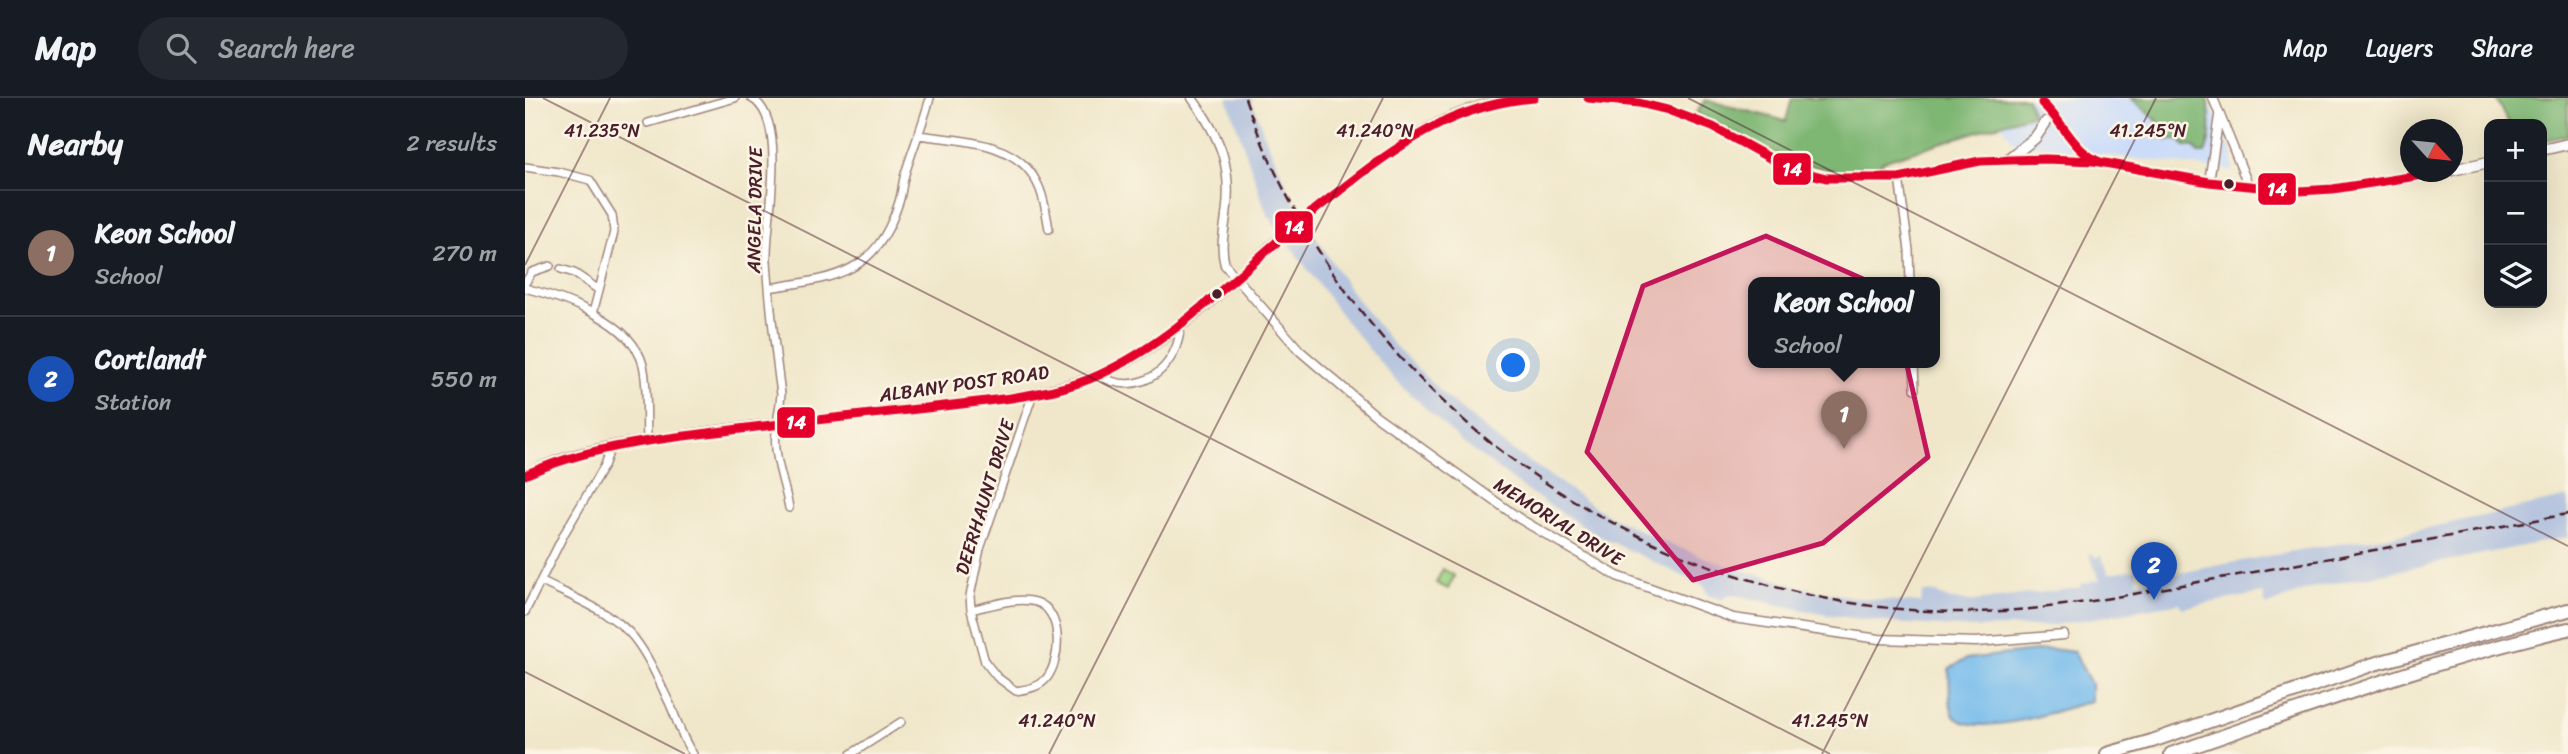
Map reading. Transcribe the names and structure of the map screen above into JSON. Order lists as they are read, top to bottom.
{
  "streets": {
    "main road": ["ALBANY POST ROAD"],
    "street": ["ANGELA DRIVE", "DEERHAUNT DRIVE", "MEMORIAL DRIVE"]
  },
  "crossings": [
    ["ANGELA DRIVE", "ALBANY POST ROAD"],
    ["ALBANY POST ROAD", "DEERHAUNT DRIVE"],
    ["ALBANY POST ROAD", "MEMORIAL DRIVE"]
  ],
  "lines": ["transit line 14"],
  "north": "bottom right",
  "page": {
    "header": "Map",
    "search": "Search here",
    "nav": ["Map", "Layers", "Share"],
    "heading": ["Nearby", "2 results"],
    "map_buttons": ["+", "−"],
    "list": [
      {
        "mark": "1",
        "name": "Keon School",
        "note": "School",
        "value": "270 m"
      },
      {
        "mark": "2",
        "name": "Cortlandt",
        "note": "Station",
        "value": "550 m"
      }
    ],
    "popup": ["Keon School", "School"],
    "pins": ["1", "2"]
  },
  "coordinates": ["41.235°N", "41.240°N", "41.245°N"]
}
